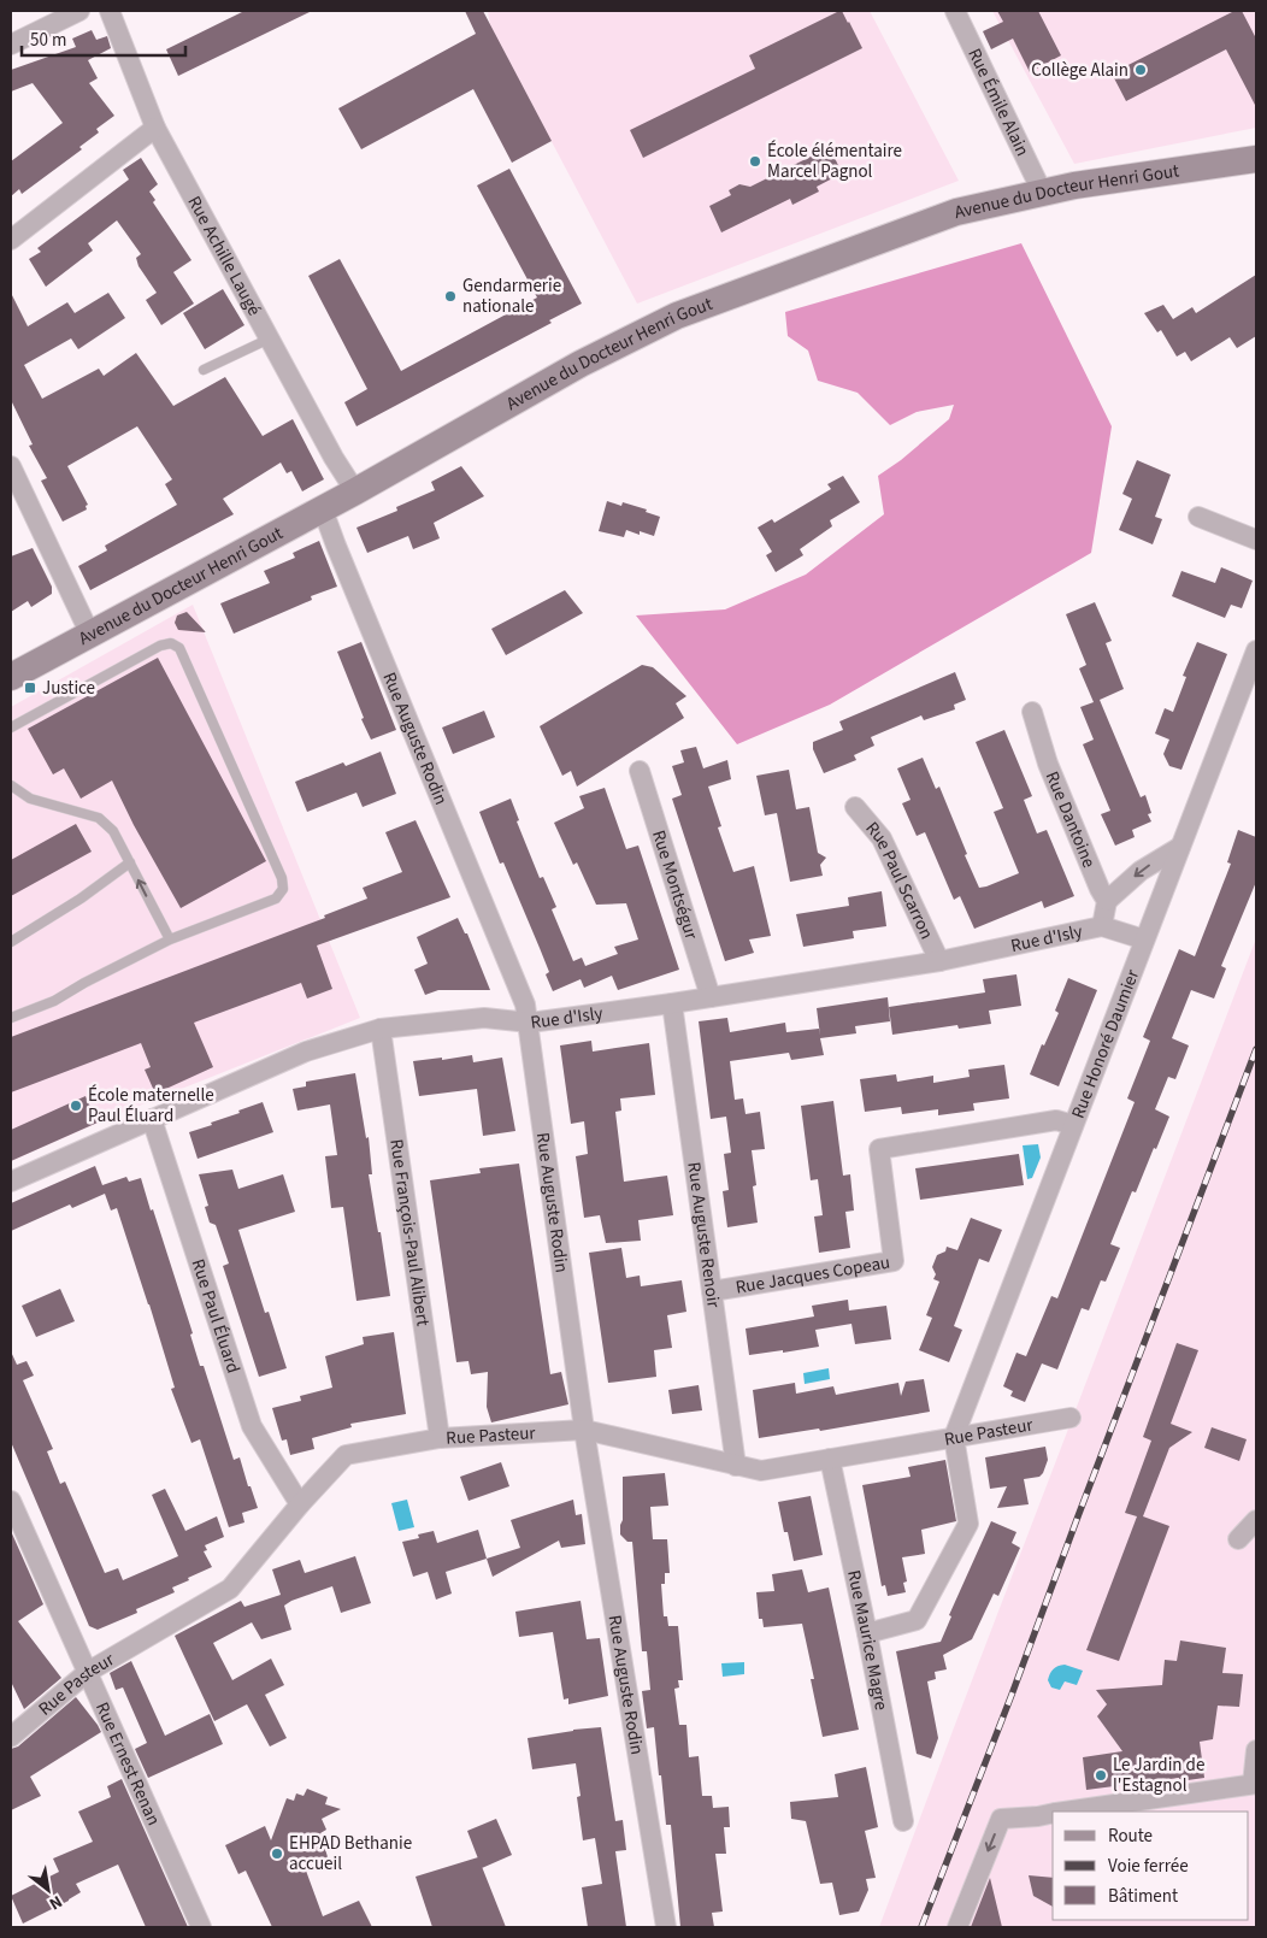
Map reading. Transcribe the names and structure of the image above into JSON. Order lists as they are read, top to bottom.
{
  "streets": {
    "main road": ["Avenue du Docteur Henri Gout"],
    "street": [
      "Rue Émile Alain",
      "Rue Achille Laugé",
      "Rue Auguste Rodin",
      "Rue Dantoine",
      "Rue Paul Scarron",
      "Rue Montségur",
      "Rue d'Isly",
      "Rue Honoré Daumier",
      "Rue François-Paul Alibert",
      "Rue Auguste Renoir",
      "Rue Jacques Copeau",
      "Rue Paul Éluard",
      "Rue Pasteur",
      "Rue Maurice Magre",
      "Rue Ernest Renan"
    ]
  },
  "crossings": [
    ["Rue Émile Alain", "Avenue du Docteur Henri Gout"],
    ["Avenue du Docteur Henri Gout", "Rue Achille Laugé"],
    ["Avenue du Docteur Henri Gout", "Rue Auguste Rodin"],
    ["Rue Auguste Rodin", "Rue d'Isly"],
    ["Rue Auguste Rodin", "Rue Pasteur"],
    ["Rue Paul Scarron", "Rue d'Isly"],
    ["Rue Montségur", "Rue d'Isly"],
    ["Rue d'Isly", "Rue Honoré Daumier"],
    ["Rue d'Isly", "Rue François-Paul Alibert"],
    ["Rue d'Isly", "Rue Auguste Renoir"],
    ["Rue d'Isly", "Rue Paul Éluard"],
    ["Rue Honoré Daumier", "Rue Jacques Copeau"],
    ["Rue Honoré Daumier", "Rue Pasteur"],
    ["Rue François-Paul Alibert", "Rue Pasteur"],
    ["Rue Auguste Renoir", "Rue Jacques Copeau"],
    ["Rue Auguste Renoir", "Rue Pasteur"],
    ["Rue Paul Éluard", "Rue Pasteur"],
    ["Rue Pasteur", "Rue Maurice Magre"],
    ["Rue Pasteur", "Rue Ernest Renan"]
  ],
  "places": {
    "other": [
      "Collège Alain",
      "École élémentaire Marcel Pagnol",
      "Gendarmerie nationale",
      "École maternelle Paul Éluard",
      "Le Jardin de l'Estagnol",
      "EHPAD Bethanie accueil"
    ],
    "transit": ["Justice"]
  },
  "legend": ["Route", "Voie ferrée", "Bâtiment"],
  "scale_bar": "50 m",
  "north": "bottom right"
}
